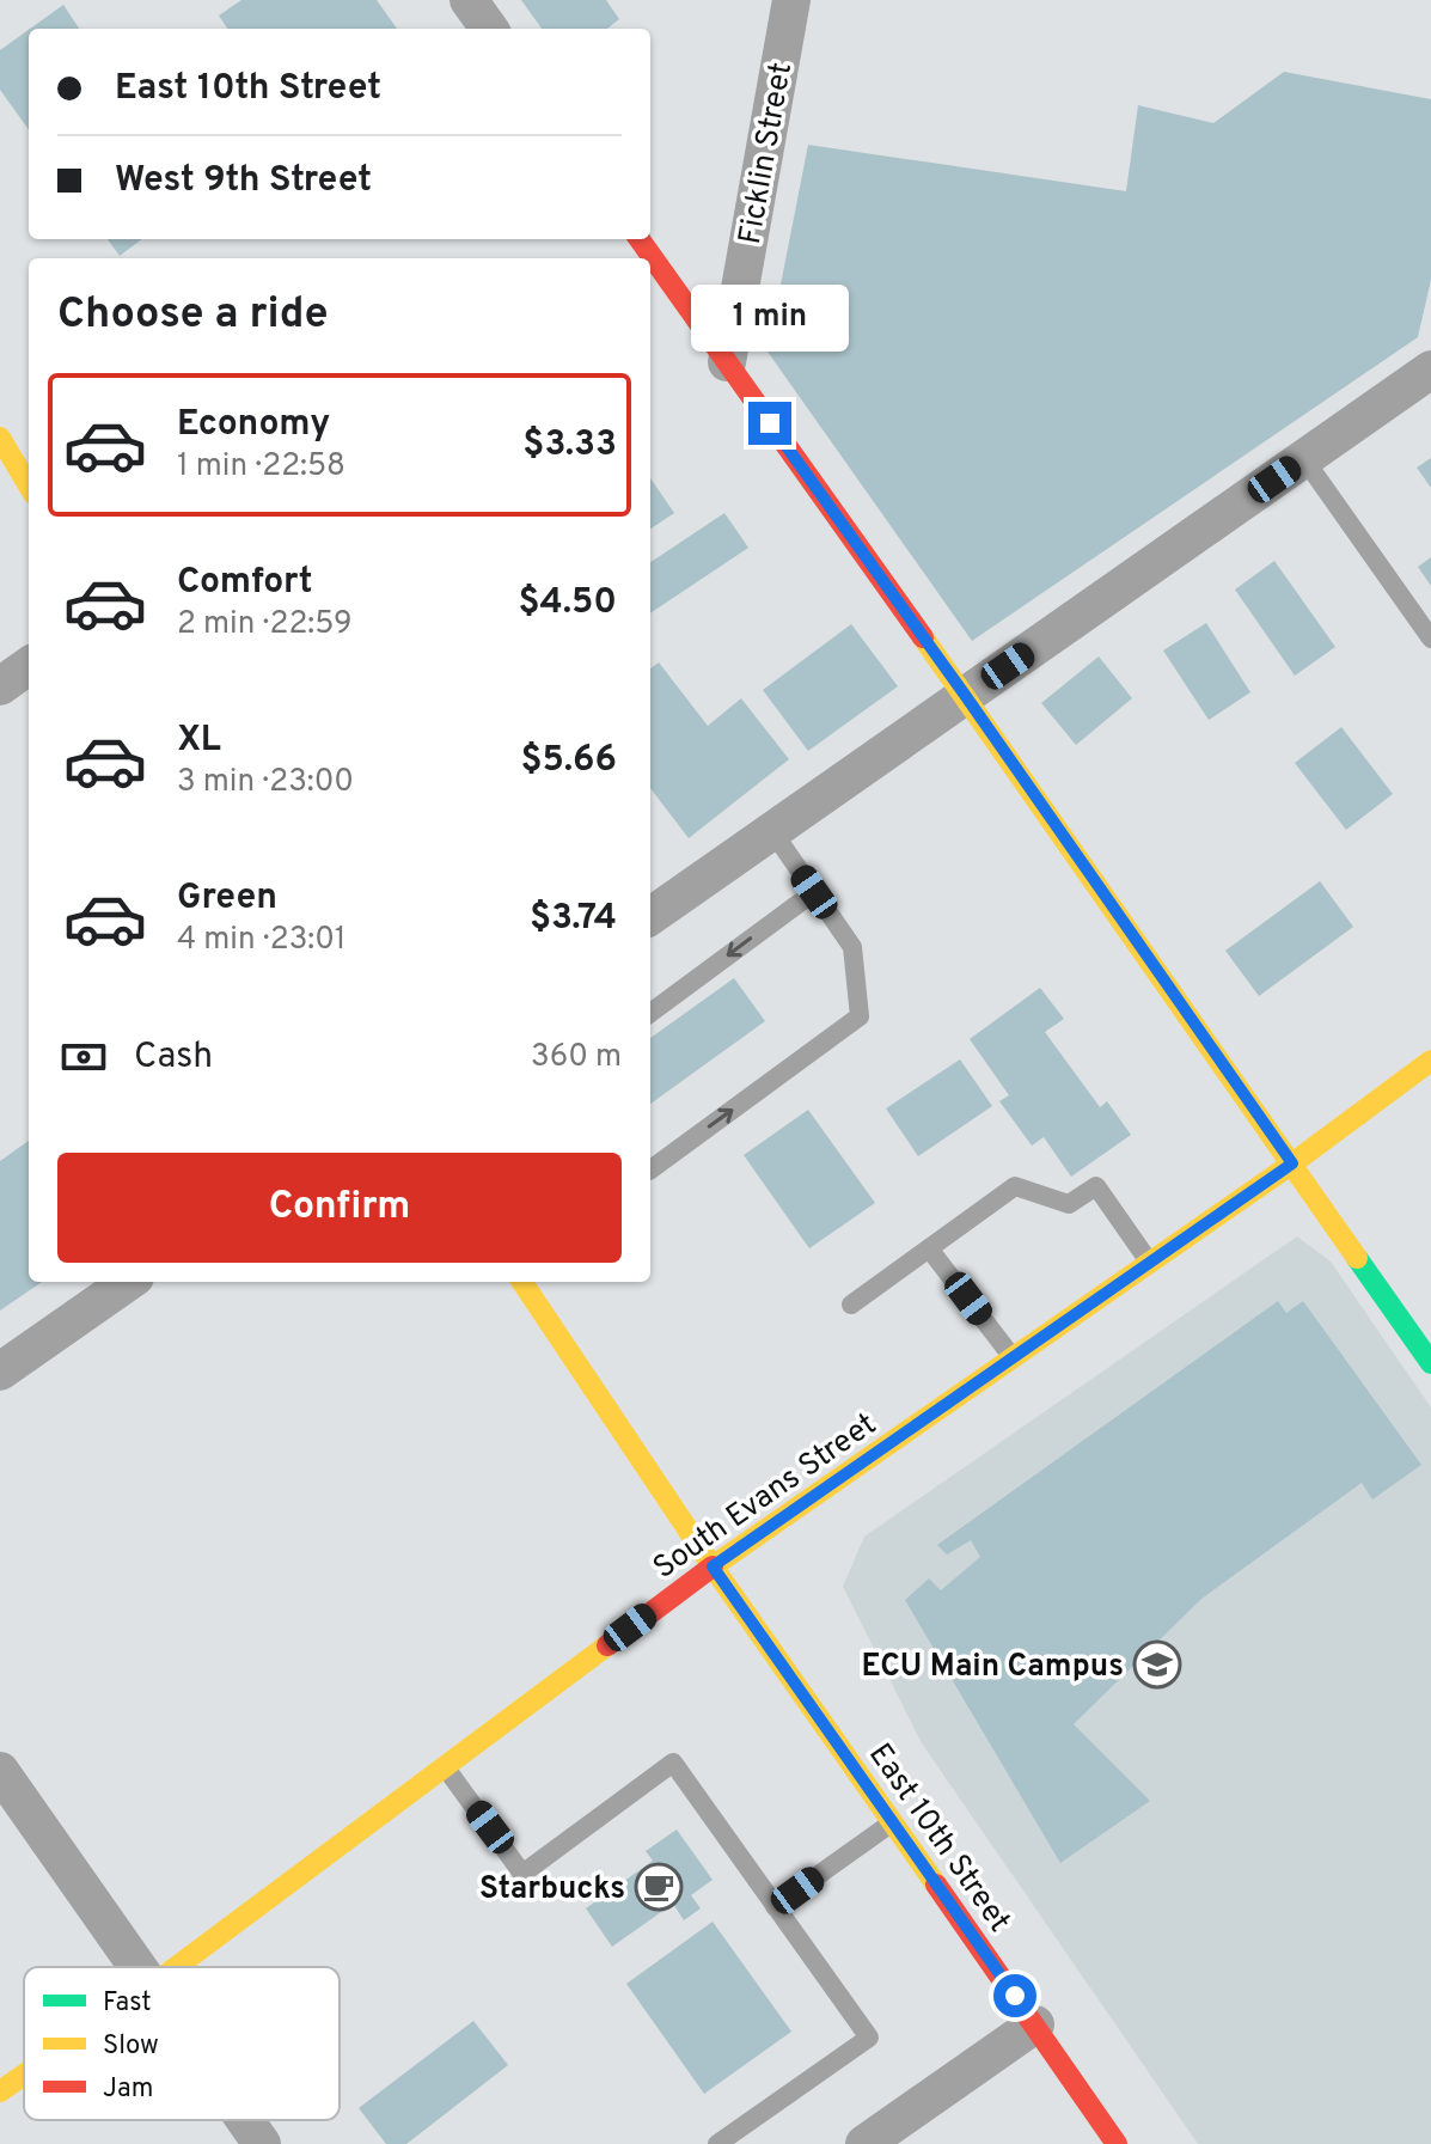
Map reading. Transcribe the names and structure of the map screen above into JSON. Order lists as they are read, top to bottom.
{
  "streets": {
    "main road": ["South Evans Street", "East 10th Street"],
    "street": ["Ficklin Street"]
  },
  "crossings": [
    ["South Evans Street", "East 10th Street"]
  ],
  "places": {
    "school or university": ["ECU Main Campus"],
    "cafe": ["Starbucks"]
  },
  "legend": ["Fast", "Slow", "Jam"],
  "page": {
    "banner": ["East 10th Street", "West 9th Street"],
    "heading": "Choose a ride",
    "bubble": "1 min",
    "list": [
      {
        "name": "Economy",
        "note": "1 min · 22:58",
        "value": "$3.33"
      },
      {
        "name": "Comfort",
        "note": "2 min · 22:59",
        "value": "$4.50"
      },
      {
        "name": "XL",
        "note": "3 min · 23:00",
        "value": "$5.66"
      },
      {
        "name": "Green",
        "note": "4 min · 23:01",
        "value": "$3.74"
      }
    ],
    "pay": ["Cash", "360 m"],
    "buttons": "Confirm"
  }
}
